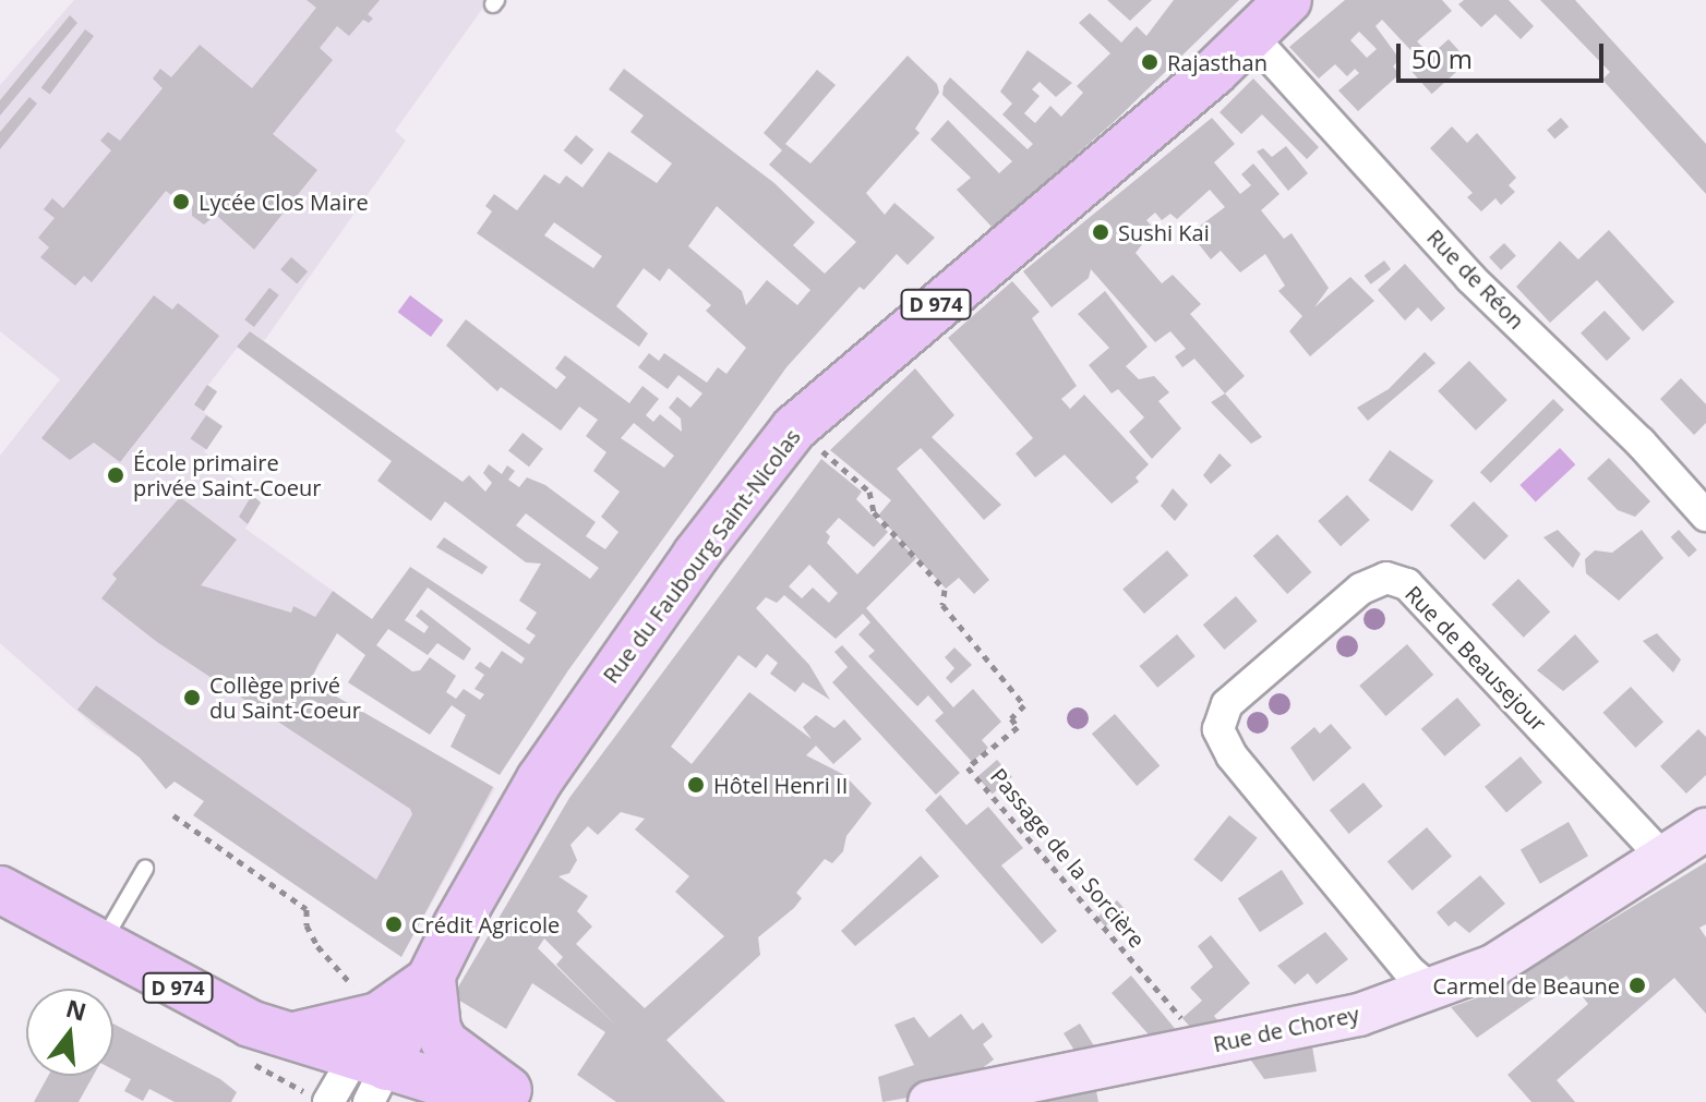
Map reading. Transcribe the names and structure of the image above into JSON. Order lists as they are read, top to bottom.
{
  "streets": {
    "main road": ["D 974", "Rue du Faubourg Saint-Nicolas"],
    "street": ["Rue de Réon", "Rue de Beausejour", "Rue de Chorey"],
    "path": ["Passage de la Sorcière"]
  },
  "crossings": [
    ["Rue de Réon", "Rue du Faubourg Saint-Nicolas"],
    ["D 974", "Rue du Faubourg Saint-Nicolas"],
    ["Rue du Faubourg Saint-Nicolas", "Passage de la Sorcière"],
    ["Rue de Beausejour", "Rue de Chorey"],
    ["Passage de la Sorcière", "Rue de Chorey"]
  ],
  "places": [
    "Rajasthan",
    "Lycée Clos Maire",
    "Sushi Kai",
    "École primaire privée Saint-Coeur",
    "Collège privé du Saint-Coeur",
    "Hôtel Henri II",
    "Crédit Agricole",
    "Carmel de Beaune"
  ],
  "scale_bar": "50 m",
  "north": "top"
}
